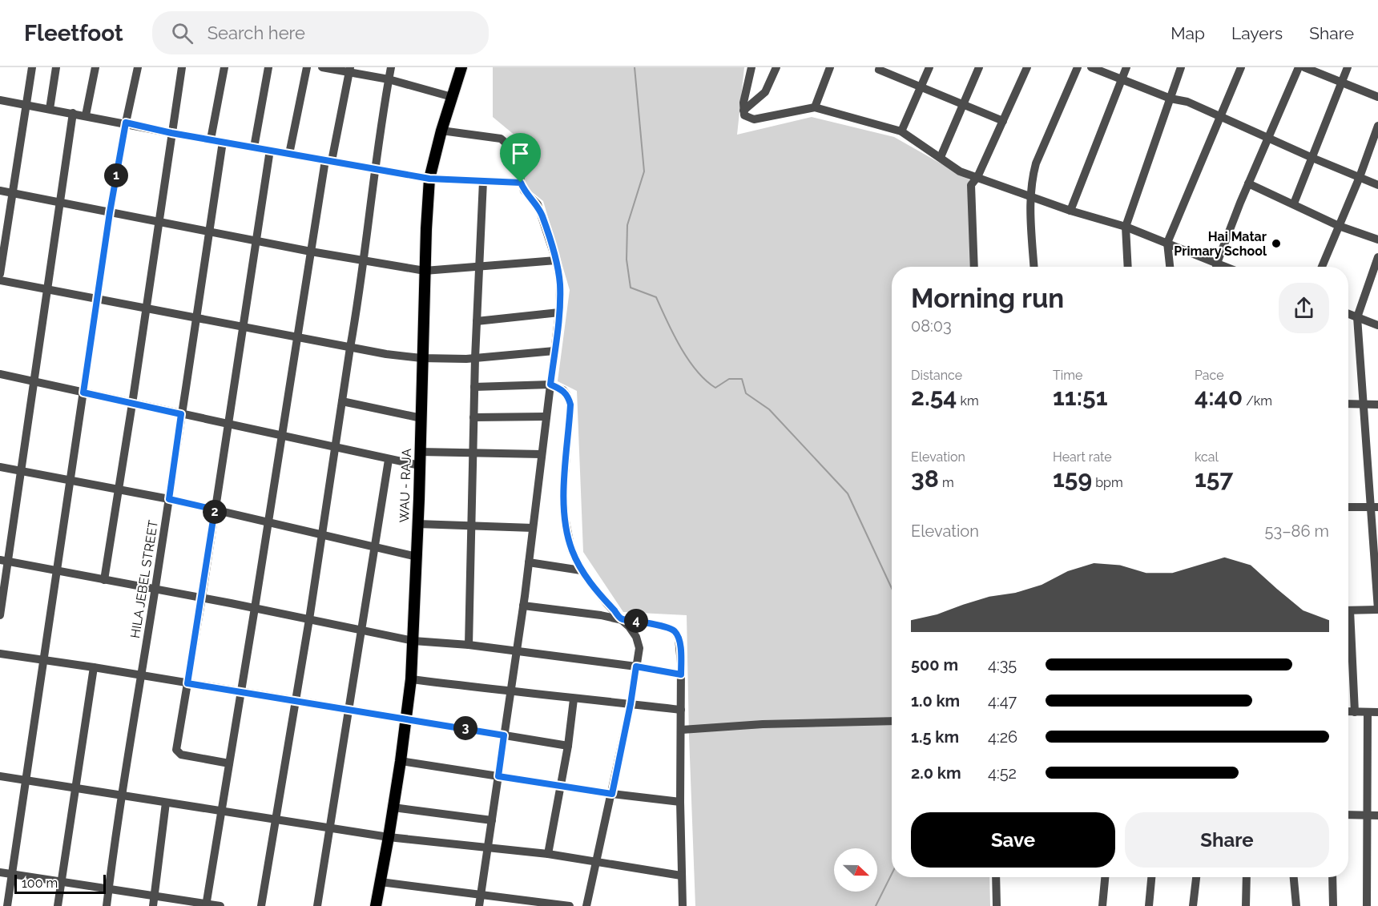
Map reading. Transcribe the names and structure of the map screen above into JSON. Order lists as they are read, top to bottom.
{
  "streets": {
    "main road": ["WAU - RAJA"],
    "street": ["HILA JEBEL STREET"]
  },
  "places": ["Hai Matar Primary School"],
  "scale_bar": "100 m",
  "north": "right",
  "page": {
    "header": "Fleetfoot",
    "search": "Search here",
    "nav": ["Map", "Layers", "Share"],
    "pins": [
      "1",
      "2",
      "4",
      "3"
    ],
    "heading": ["Morning run", "08:03"],
    "stats": [
      ["Distance", "2.54 km"],
      ["Time", "11:51"],
      ["Pace", "4:40 /km"],
      ["Elevation", "38 m"],
      ["Heart rate", "159 bpm"],
      ["kcal", "157"]
    ],
    "chart": ["Elevation", "53–86 m"],
    "list": [
      {
        "name": "500 m",
        "note": "4:35"
      },
      {
        "name": "1.0 km",
        "note": "4:47"
      },
      {
        "name": "1.5 km",
        "note": "4:26"
      },
      {
        "name": "2.0 km",
        "note": "4:52"
      }
    ],
    "buttons": ["Save", "Share"],
    "scale": "100 m"
  }
}
